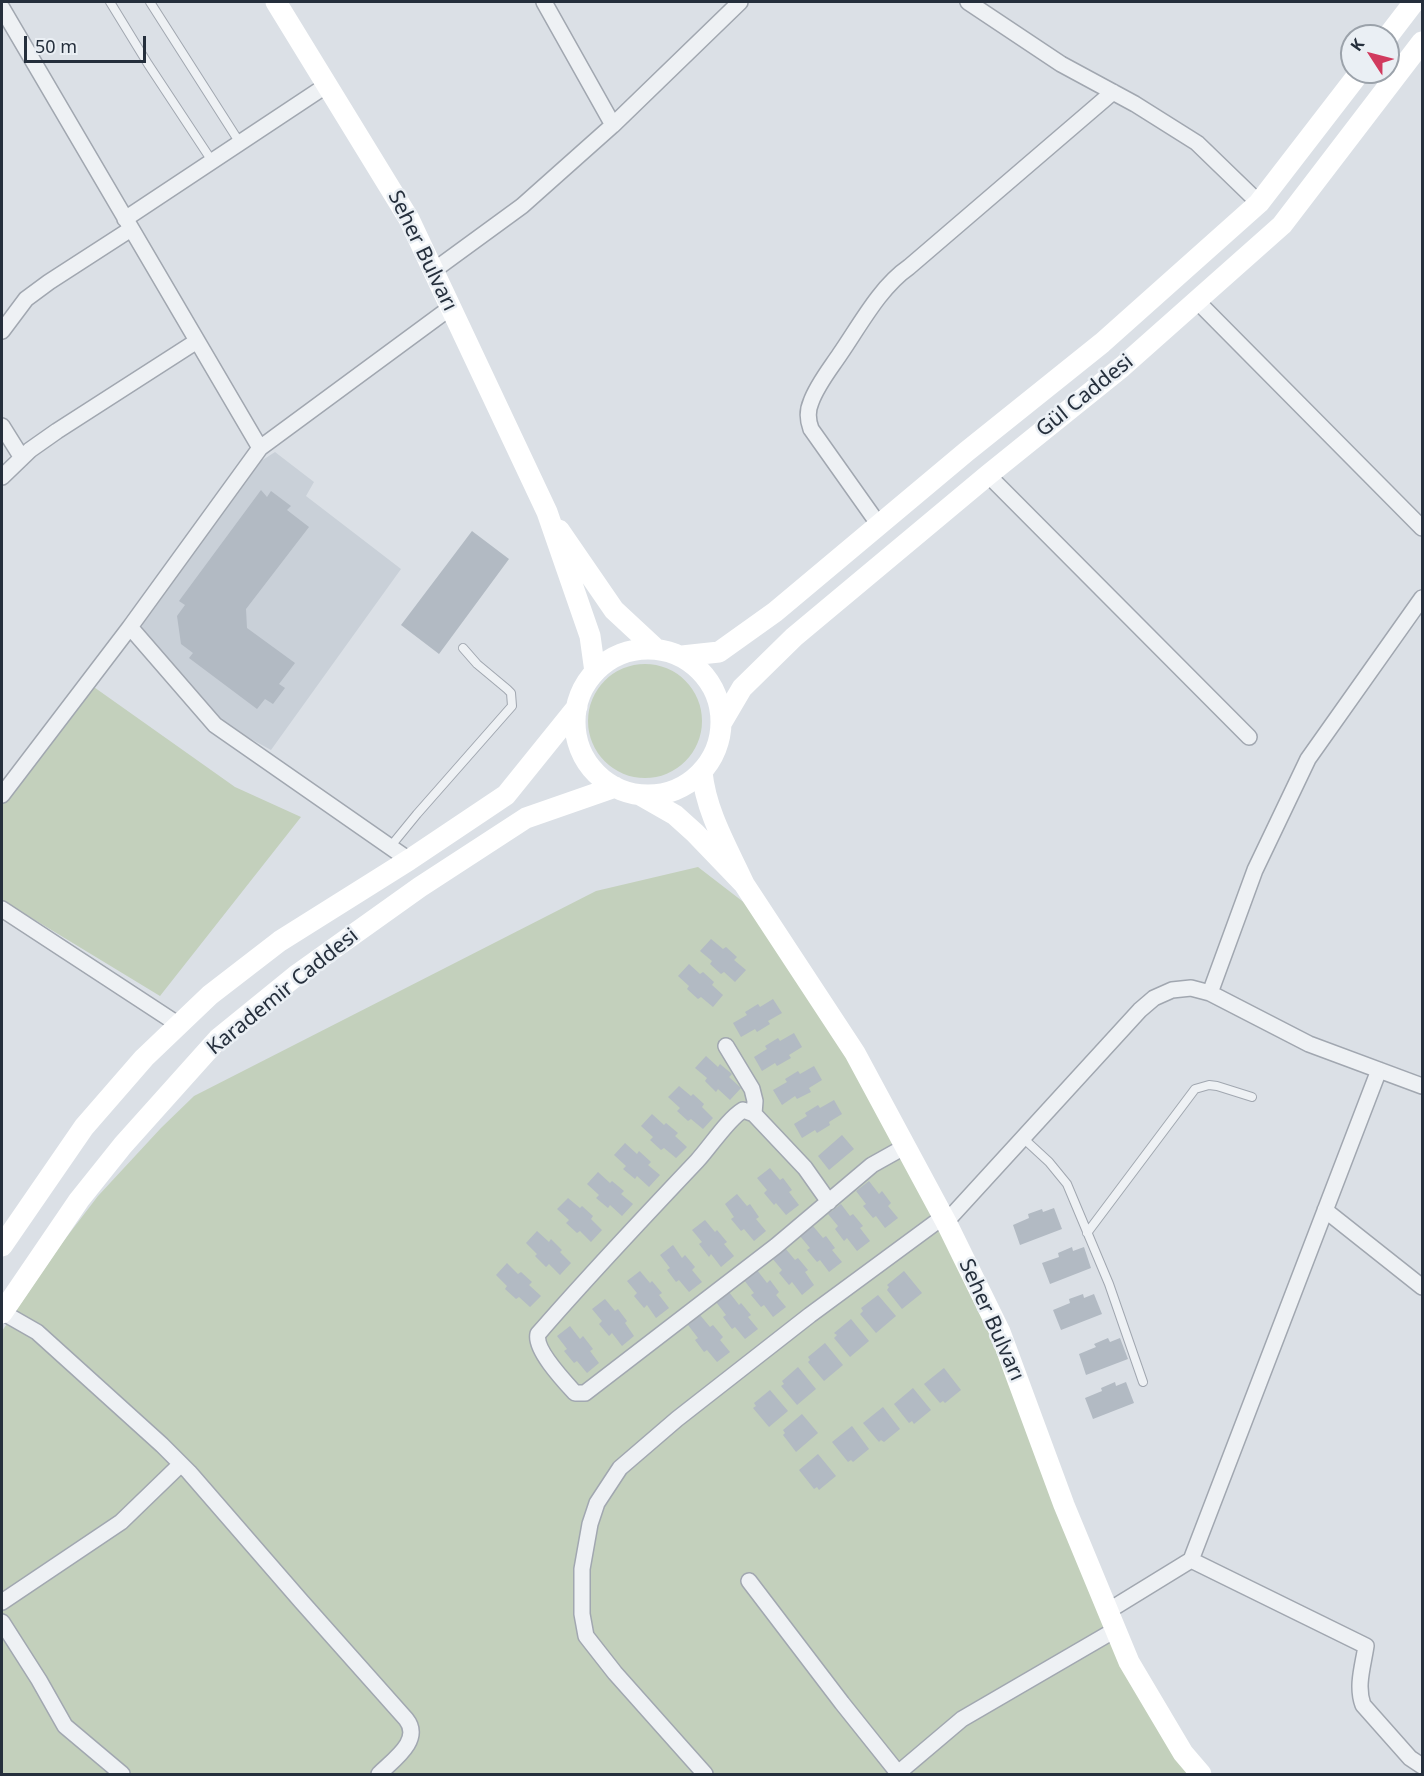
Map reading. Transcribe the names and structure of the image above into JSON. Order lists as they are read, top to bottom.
{
  "streets": {
    "street": ["Seher Bulvarı", "Gül Caddesi", "Karademir Caddesi"]
  },
  "crossings": [
    ["Seher Bulvarı", "Gül Caddesi"],
    ["Seher Bulvarı", "Karademir Caddesi"],
    ["Gül Caddesi", "Karademir Caddesi"]
  ],
  "scale_bar": "50 m",
  "north": "top left"
}
